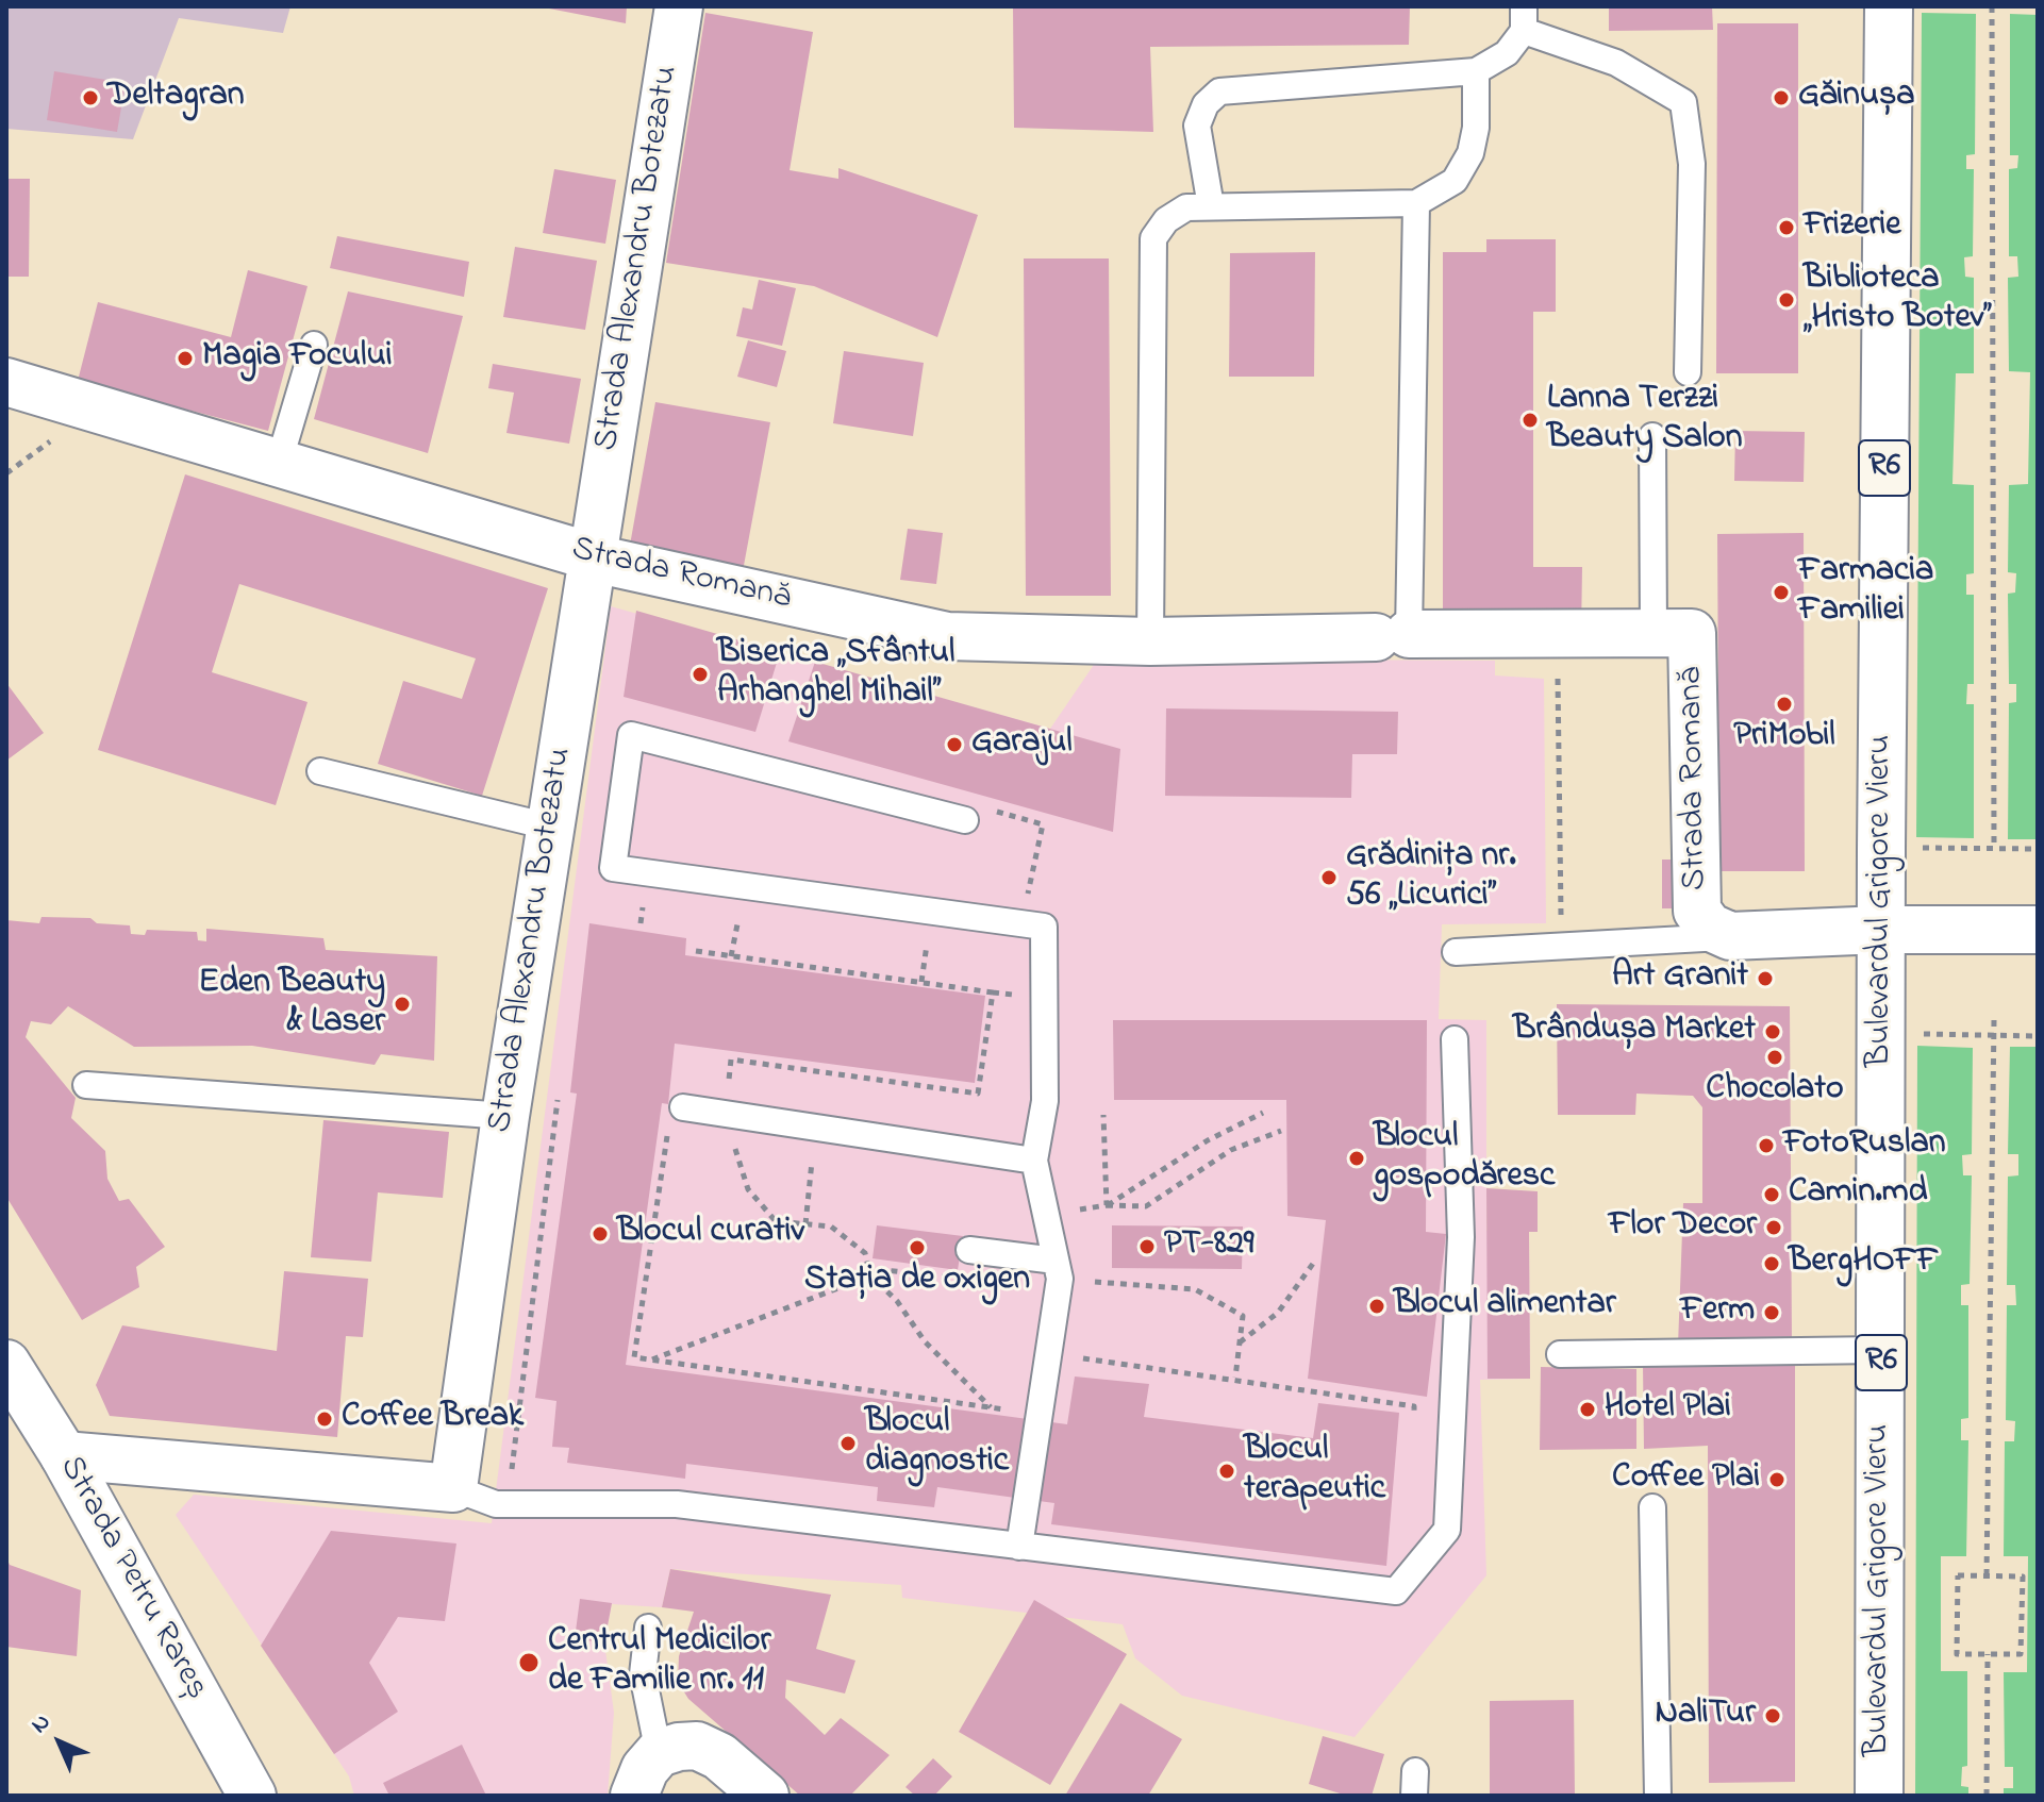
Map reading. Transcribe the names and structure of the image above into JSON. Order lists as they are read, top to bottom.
{
  "streets": {
    "street": [
      "Strada Alexandru Botezatu",
      "R6",
      "Strada Romană",
      "Bulevardul Grigore Vieru",
      "Strada Petru Rareș"
    ]
  },
  "crossings": [
    ["Strada Alexandru Botezatu", "Strada Romană"],
    ["Strada Romană", "Bulevardul Grigore Vieru"]
  ],
  "places": [
    "Deltagran",
    "Găinușa",
    "Frizerie",
    "Biblioteca „Hristo Botev”",
    "Magia Focului",
    "Lanna Terzzi Beauty Salon",
    "Farmacia Familiei",
    "Biserica „Sfântul Arhanghel Mihail”",
    "PriMobil",
    "Garajul",
    "Grădinița nr. 56 „Licurici”",
    "Art Granit",
    "Eden Beauty & Laser",
    "Brândușa Market",
    "Chocolato",
    "FotoRuslan",
    "Blocul gospodăresc",
    "Camin.md",
    "Flor Decor",
    "Blocul curativ",
    "PT-829",
    "Stația de oxigen",
    "BergHOFF",
    "Blocul alimentar",
    "Ferm",
    "Hotel Plai",
    "Coffee Break",
    "Blocul diagnostic",
    "Blocul terapeutic",
    "Coffee Plai",
    "Centrul Medicilor de Familie nr. 11",
    "NaliTur"
  ],
  "north": "top left"
}
